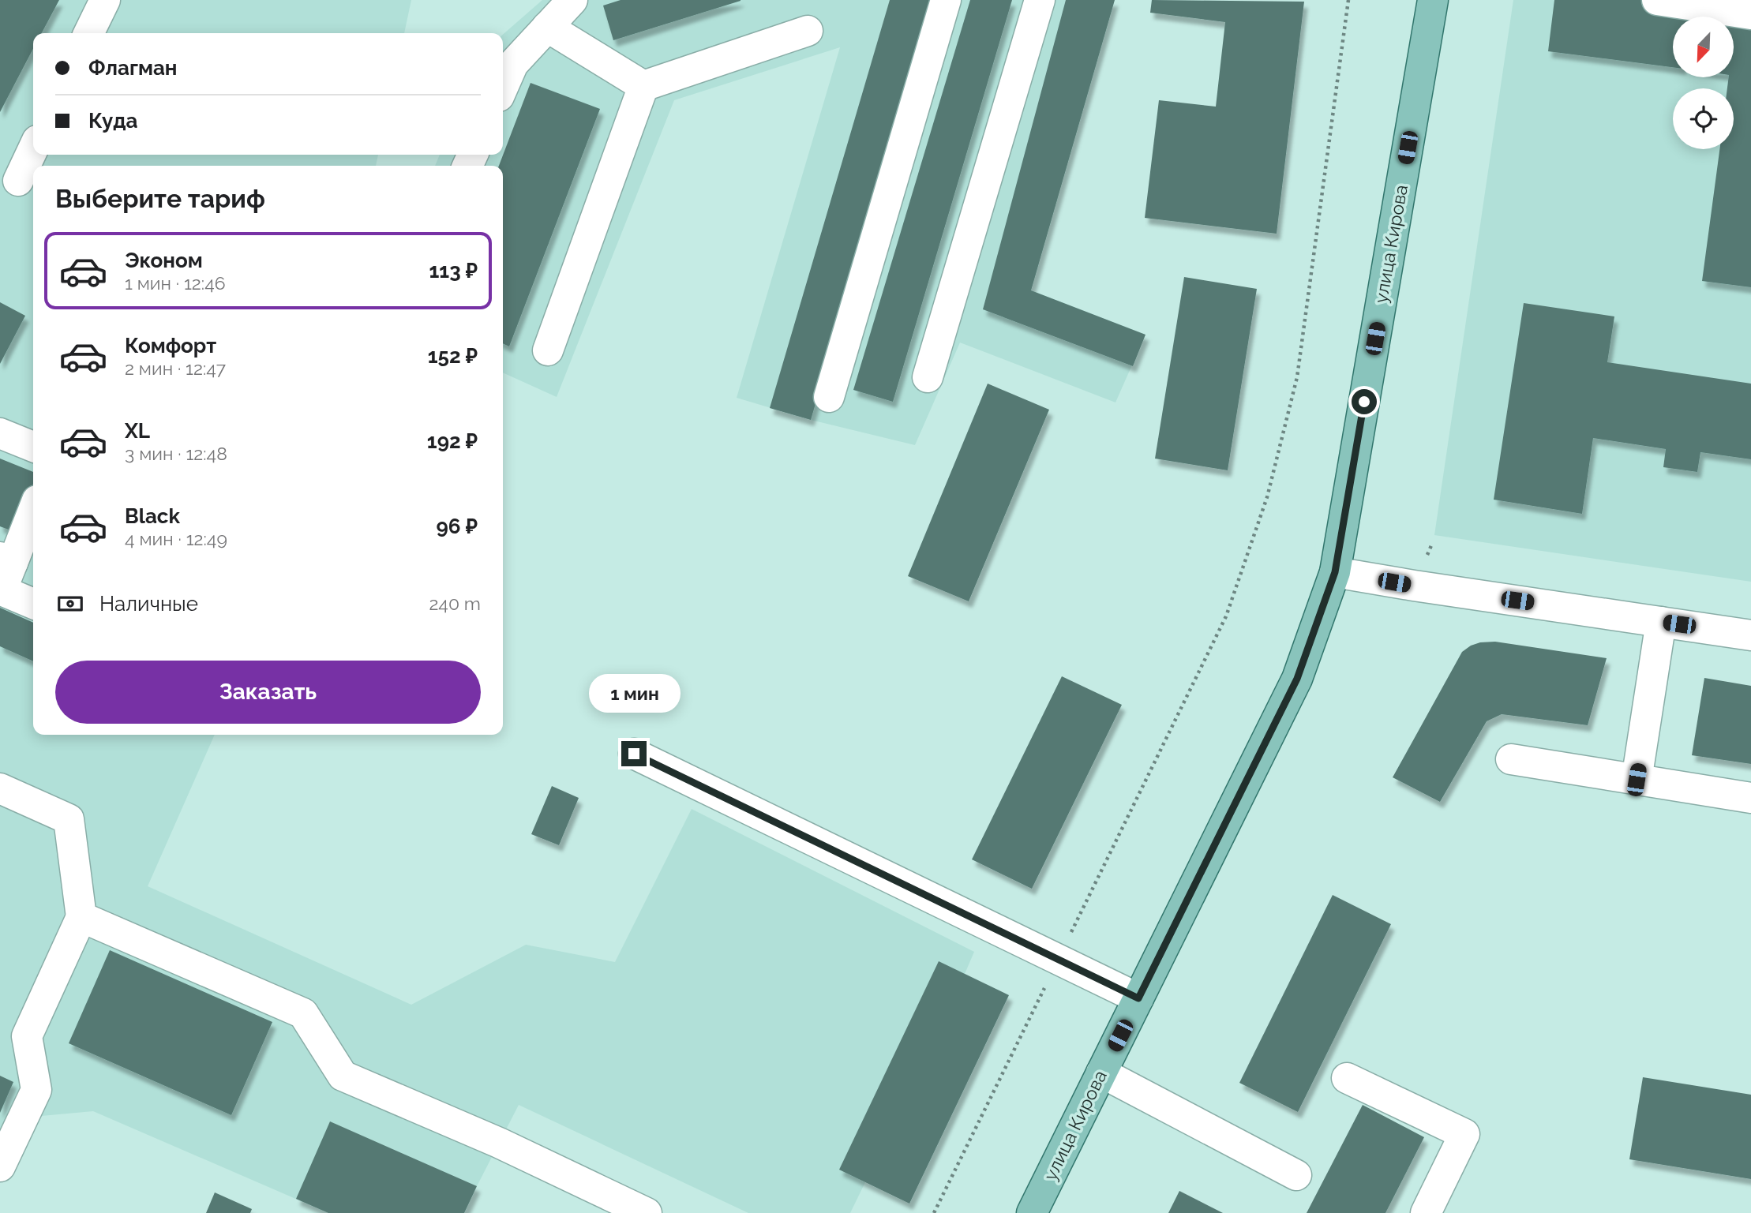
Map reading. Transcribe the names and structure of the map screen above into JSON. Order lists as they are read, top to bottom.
{
  "streets": {
    "main road": ["улица Кирова"]
  },
  "north": "bottom left",
  "page": {
    "banner": ["Флагман", "Куда"],
    "heading": "Выберите тариф",
    "list": [
      {
        "name": "Эконом",
        "note": "1 мин · 12:46",
        "value": "113 ₽"
      },
      {
        "name": "Комфорт",
        "note": "2 мин · 12:47",
        "value": "152 ₽"
      },
      {
        "name": "XL",
        "note": "3 мин · 12:48",
        "value": "192 ₽"
      },
      {
        "name": "Black",
        "note": "4 мин · 12:49",
        "value": "96 ₽"
      }
    ],
    "pay": ["Наличные", "240 m"],
    "buttons": "Заказать",
    "bubble": "1 мин"
  }
}
